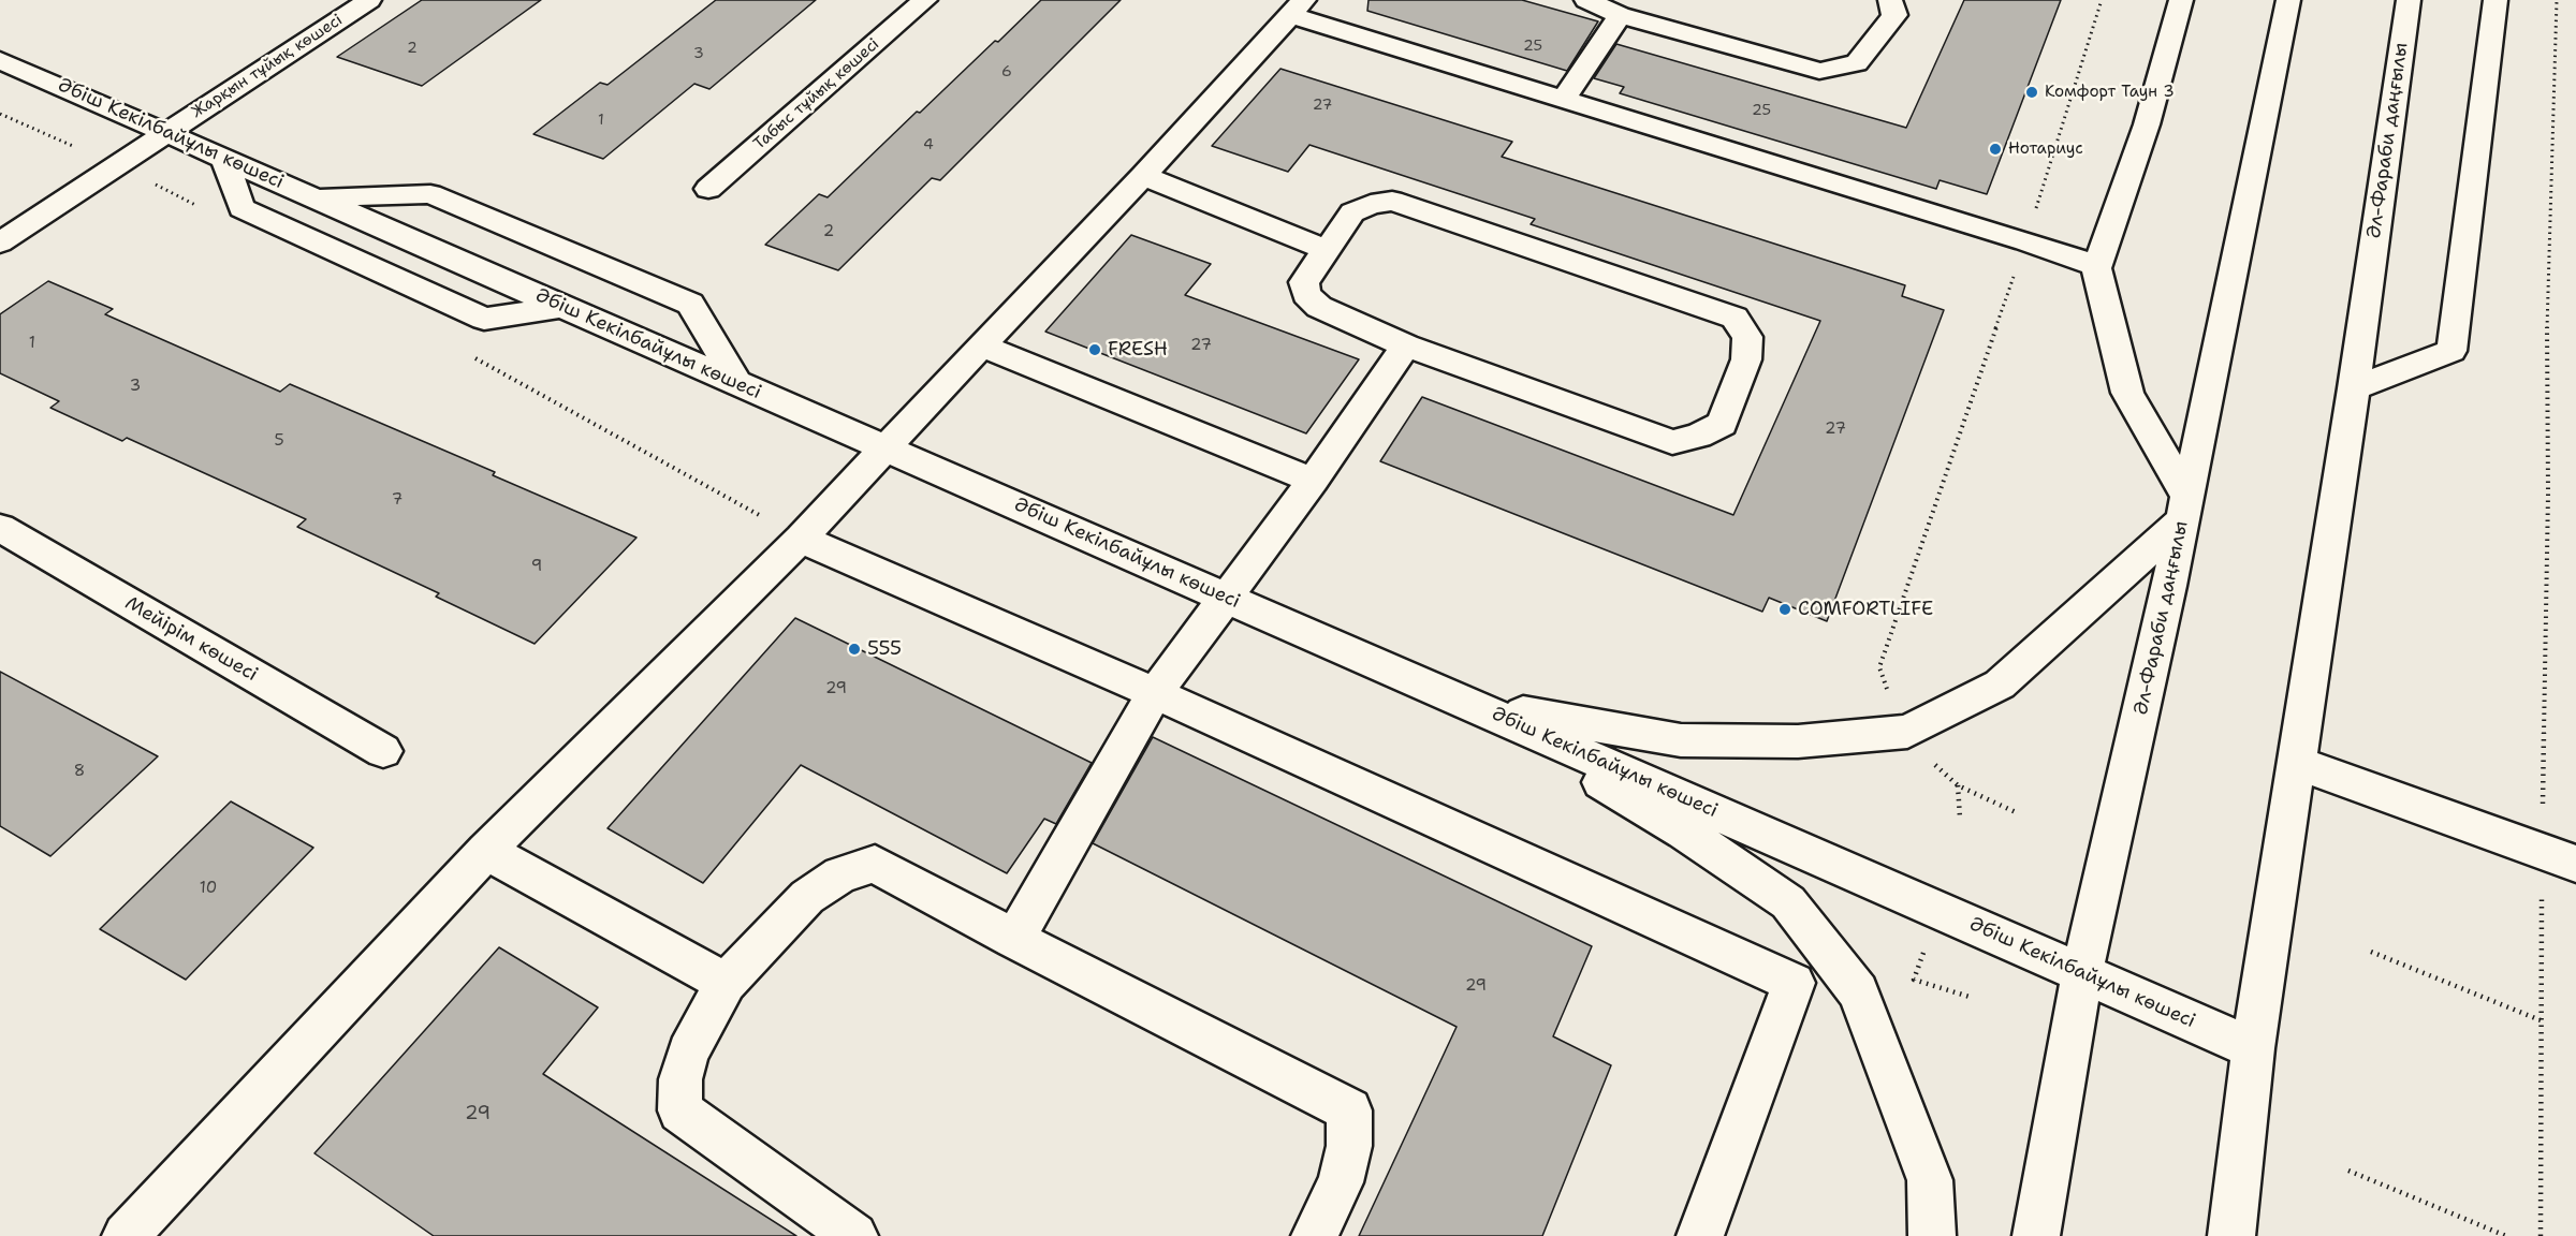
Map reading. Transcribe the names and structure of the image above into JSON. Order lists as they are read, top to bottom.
{
  "streets": {
    "street": [
      "Жарқын тұйық көшесі",
      "Табыс тұйық көшесі",
      "Әбіш Кекілбайұлы көшесі",
      "Әл-Фараби даңғылы",
      "Мейірім көшесі"
    ]
  },
  "crossings": [
    ["Жарқын тұйық көшесі", "Әбіш Кекілбайұлы көшесі"],
    ["Әбіш Кекілбайұлы көшесі", "Әл-Фараби даңғылы"]
  ],
  "places": [
    "Комфорт Таун 3",
    "Нотариус",
    "FRESH",
    "COMFORTLIFE",
    "555"
  ],
  "house_numbers": [
    "25",
    "2",
    "3",
    "6",
    "27",
    "25",
    "1",
    "4",
    "2",
    "1",
    "27",
    "3",
    "27",
    "5",
    "7",
    "9",
    "29",
    "8",
    "10",
    "29",
    "29"
  ]
}
